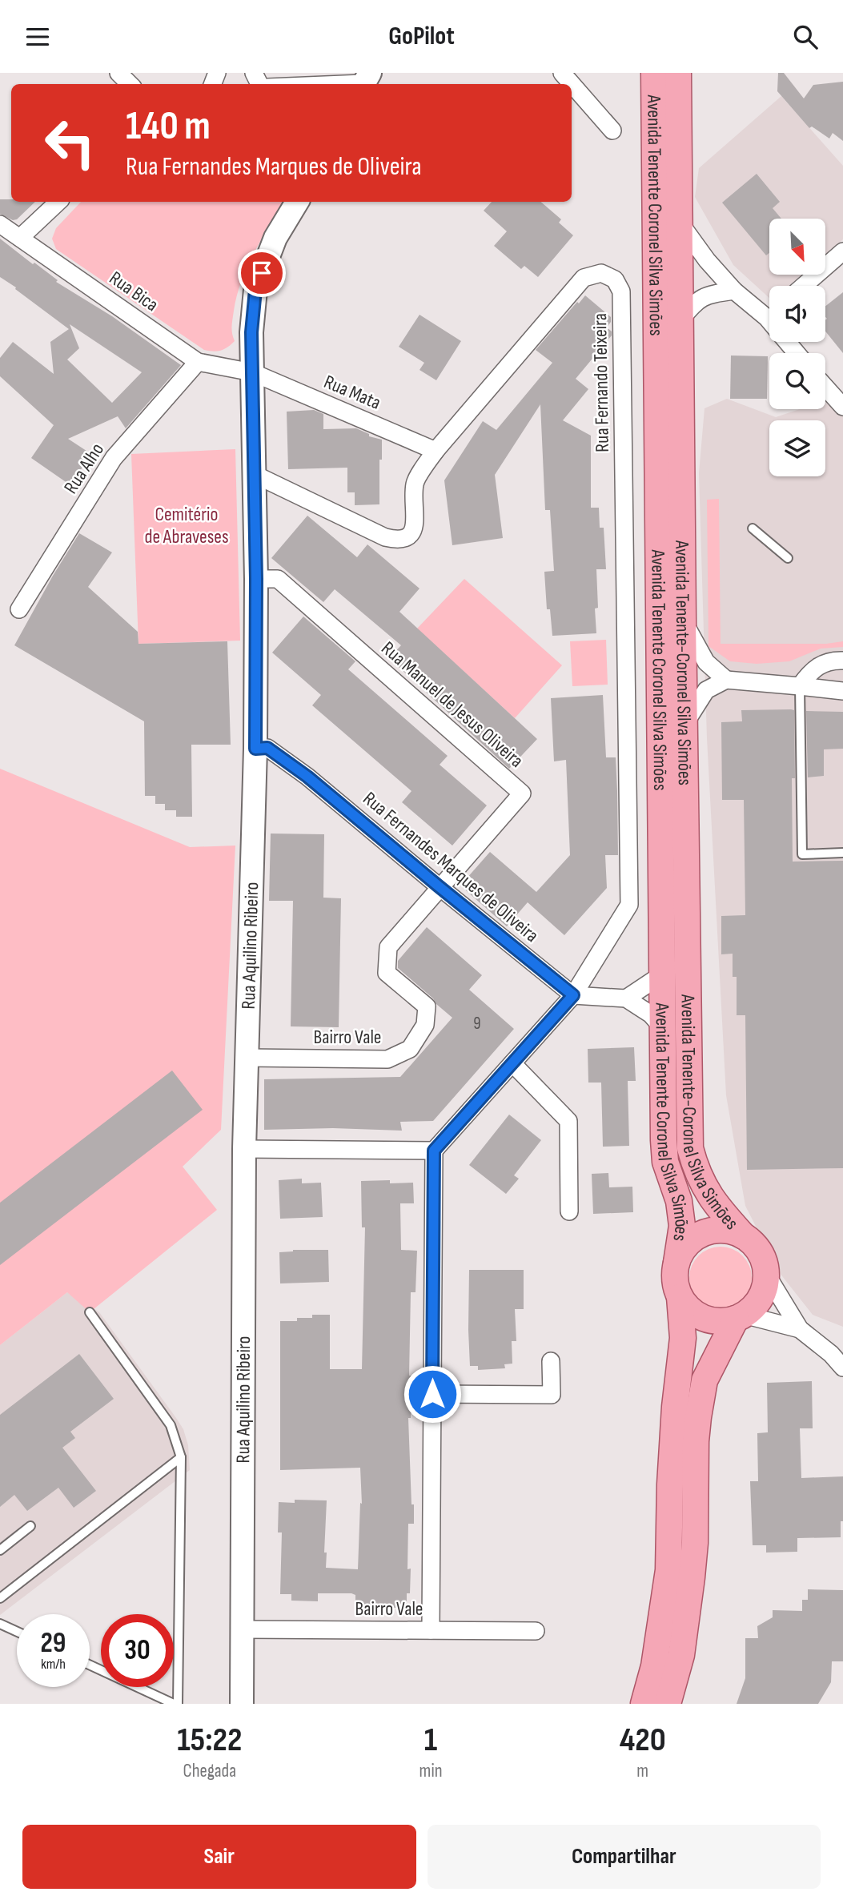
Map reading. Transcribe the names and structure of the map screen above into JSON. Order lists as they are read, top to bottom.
{
  "streets": {
    "main road": ["Avenida Tenente Coronel Silva Simões", "Avenida Tenente-Coronel Silva Simões"],
    "street": [
      "Rua Bica",
      "Rua Fernando Teixeira",
      "Rua Mata",
      "Rua Alho",
      "Rua Manuel de Jesus Oliveira",
      "Rua Fernandes Marques de Oliveira",
      "Rua Aquilino Ribeiro",
      "Bairro Vale"
    ]
  },
  "crossings": [
    ["Avenida Tenente Coronel Silva Simões", "Avenida Tenente-Coronel Silva Simões"],
    ["Rua Bica", "Rua Mata"],
    ["Rua Bica", "Rua Alho"],
    ["Rua Bica", "Rua Aquilino Ribeiro"],
    ["Rua Fernando Teixeira", "Rua Mata"],
    ["Rua Fernando Teixeira", "Rua Fernandes Marques de Oliveira"],
    ["Rua Fernando Teixeira", "Rua Aquilino Ribeiro"],
    ["Rua Mata", "Rua Aquilino Ribeiro"],
    ["Rua Manuel de Jesus Oliveira", "Rua Fernandes Marques de Oliveira"],
    ["Rua Manuel de Jesus Oliveira", "Rua Aquilino Ribeiro"],
    ["Rua Manuel de Jesus Oliveira", "Bairro Vale"],
    ["Rua Fernandes Marques de Oliveira", "Rua Aquilino Ribeiro"],
    ["Rua Fernandes Marques de Oliveira", "Bairro Vale"],
    ["Rua Aquilino Ribeiro", "Bairro Vale"]
  ],
  "parks": ["Cemitério de Abraveses"],
  "house_numbers": ["9"],
  "north": "bottom right",
  "page": {
    "header": "GoPilot",
    "turn": ["140 m", "Rua Fernandes Marques de Oliveira"],
    "speed": "29 km/h",
    "limit": "30",
    "eta": [
      "15:22",
      "Chegada",
      "1",
      "min",
      "420",
      "m"
    ],
    "buttons": ["Sair", "Compartilhar"]
  }
}
